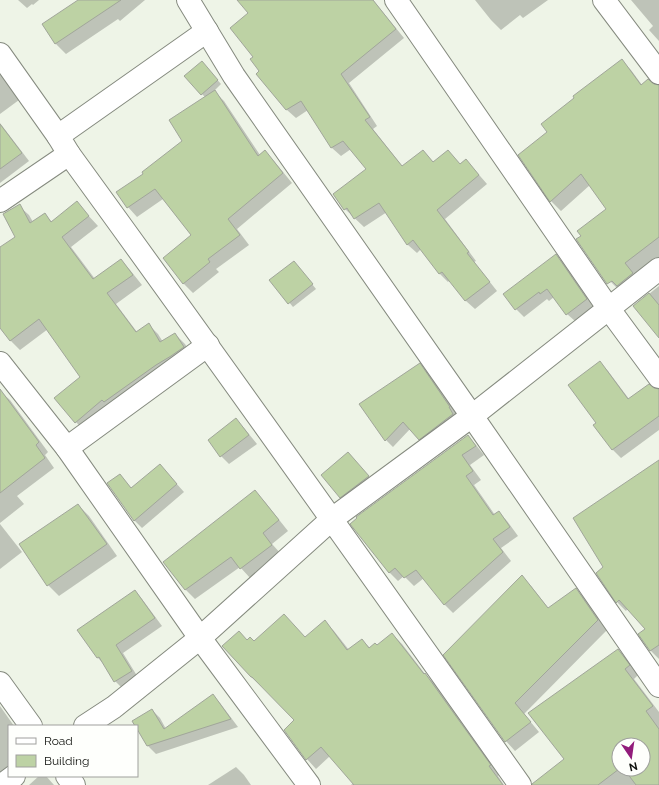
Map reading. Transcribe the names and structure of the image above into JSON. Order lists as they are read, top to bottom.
{
  "legend": ["Road", "Building"],
  "north": "bottom"
}
